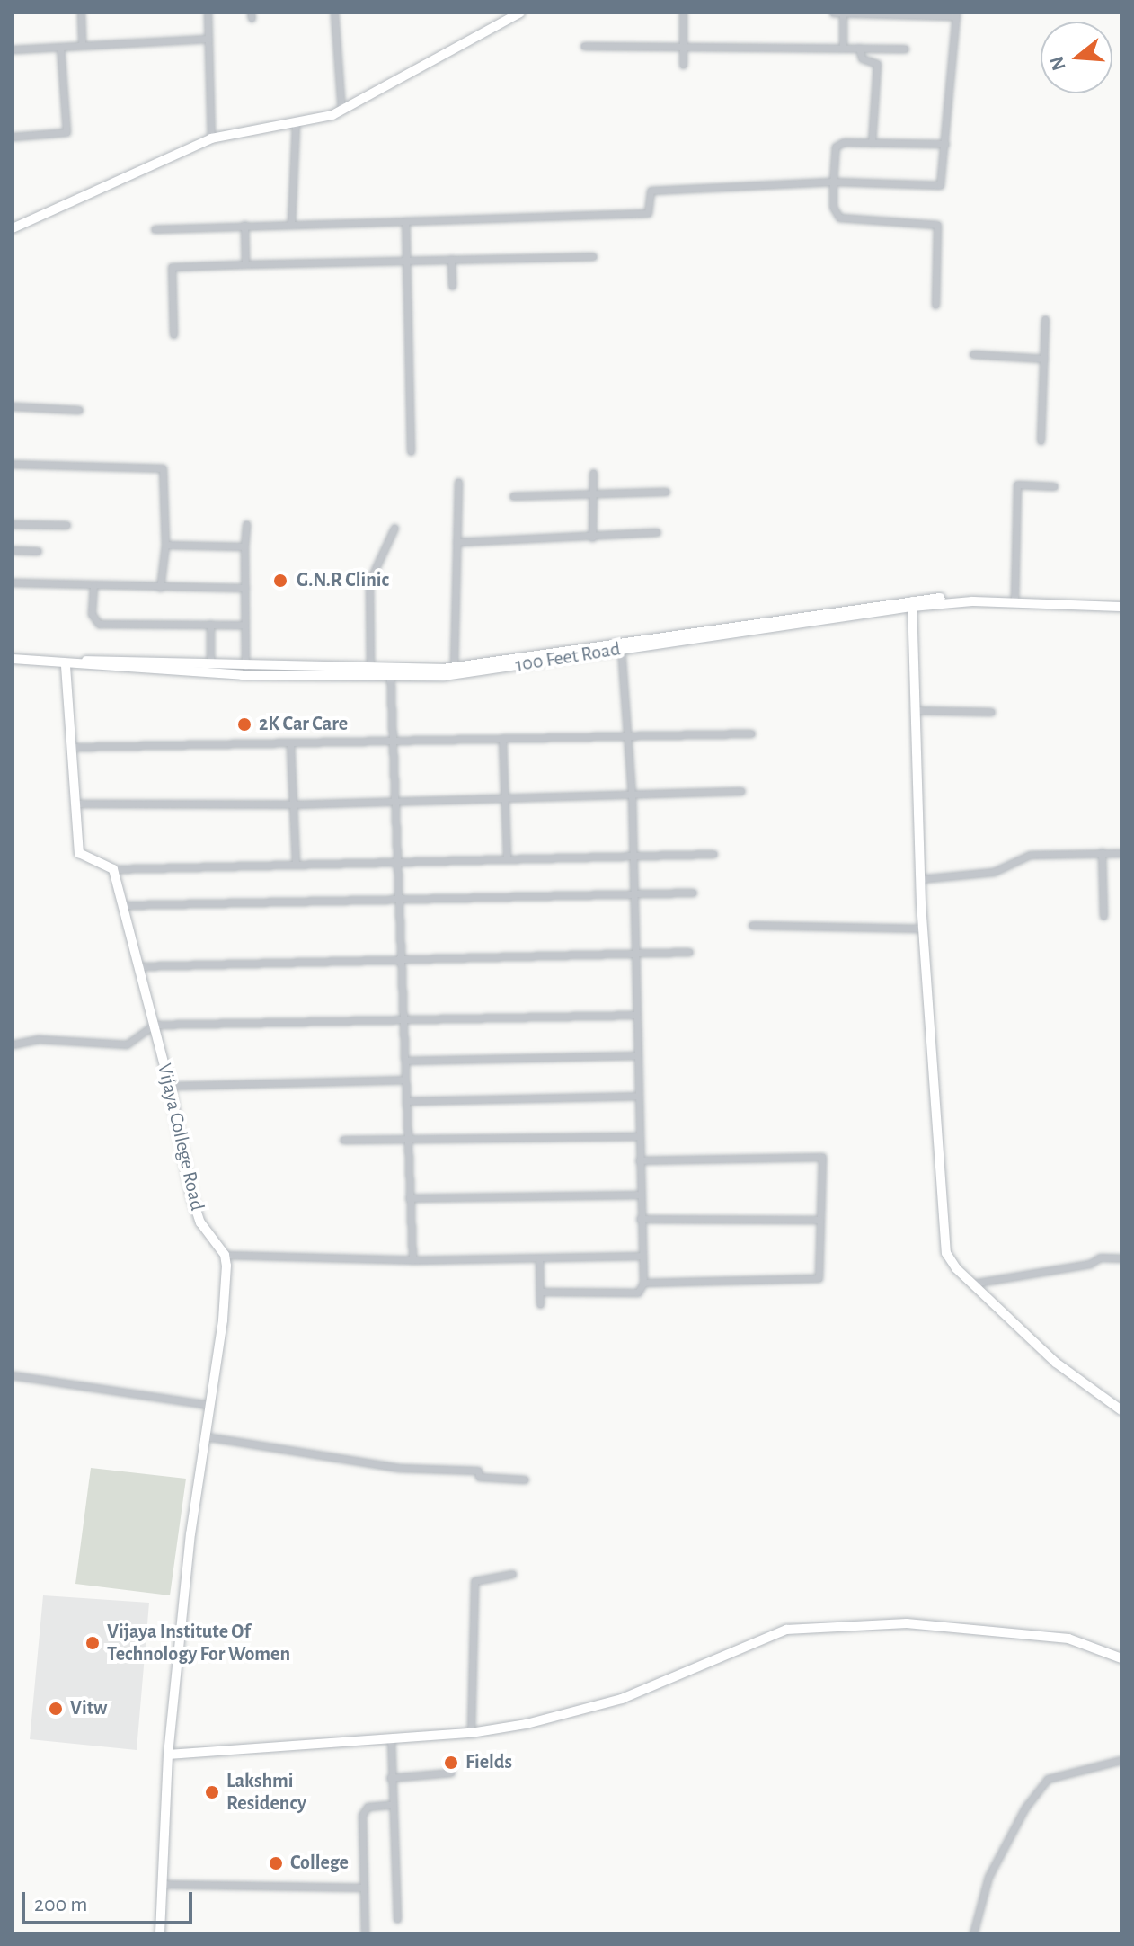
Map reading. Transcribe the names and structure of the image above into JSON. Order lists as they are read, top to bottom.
{
  "streets": {
    "street": ["100 Feet Road", "Vijaya College Road"]
  },
  "places": [
    "G.N.R Clinic",
    "2K Car Care",
    "Vijaya Institute Of Technology For Women",
    "Vitw",
    "Fields",
    "Lakshmi Residency",
    "College"
  ],
  "scale_bar": "200 m",
  "north": "left"
}
